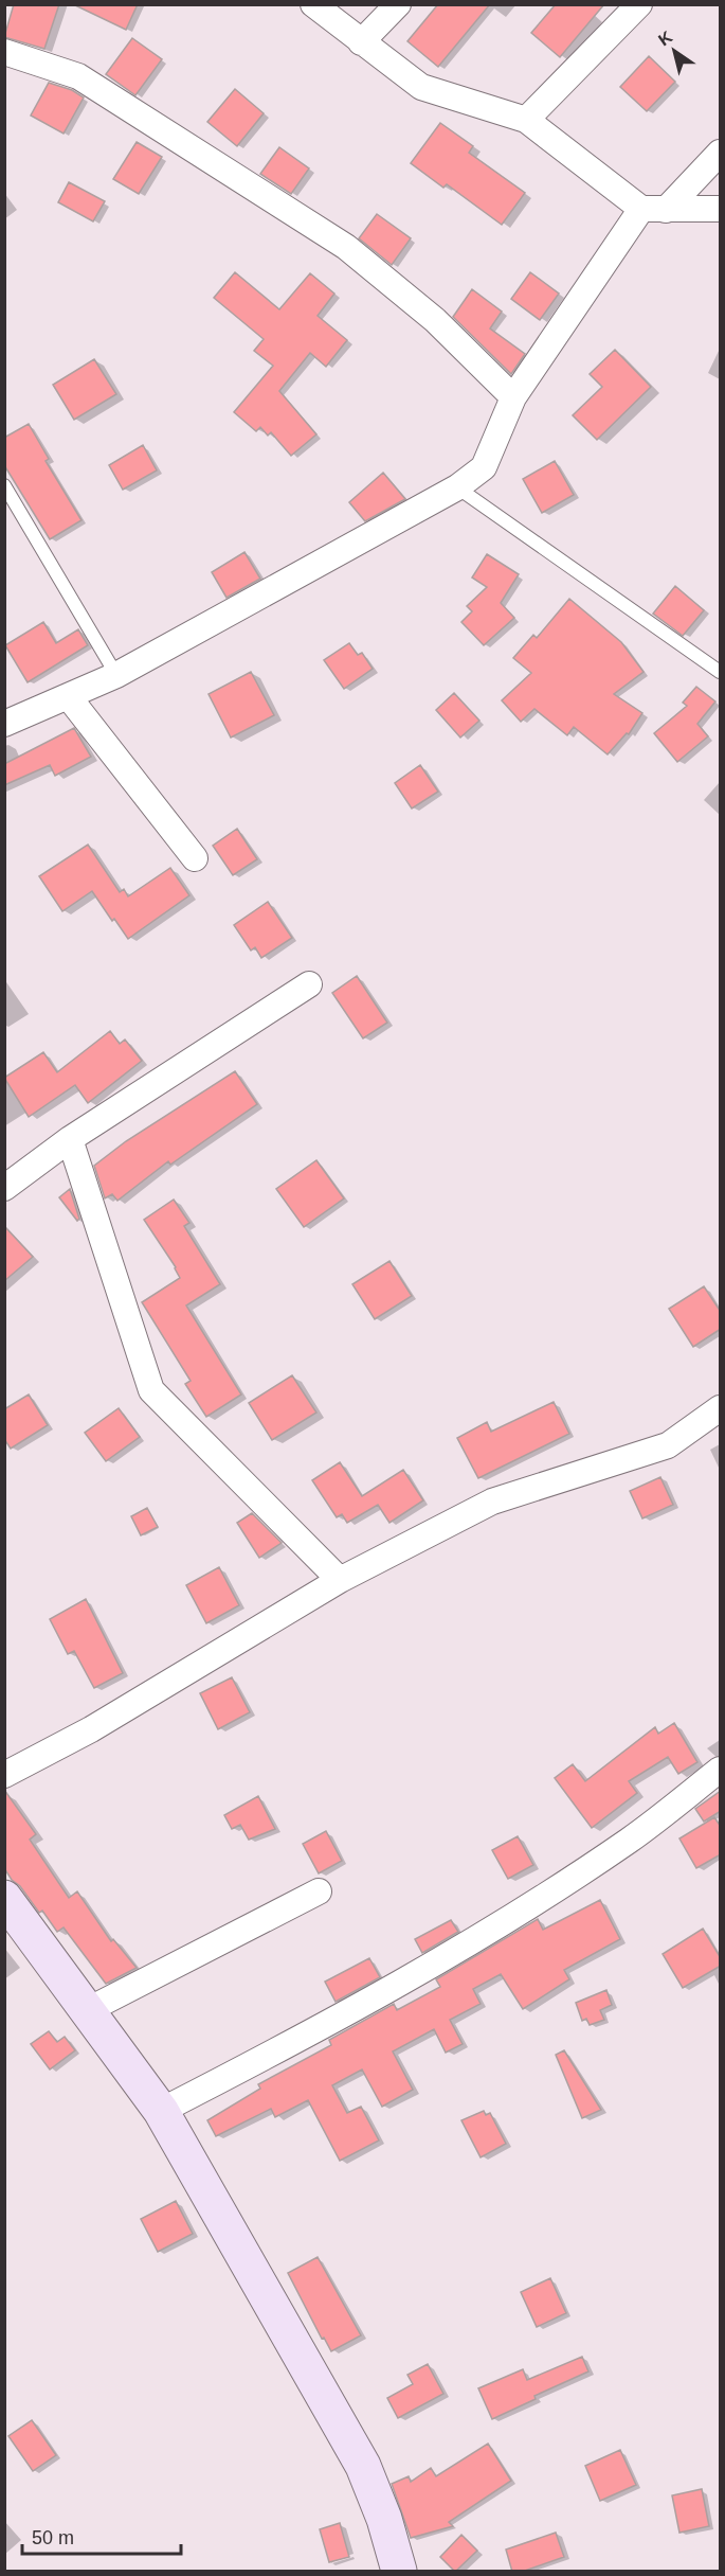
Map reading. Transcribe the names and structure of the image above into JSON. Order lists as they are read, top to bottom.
{
  "scale_bar": "50 m",
  "north": "top left"
}
